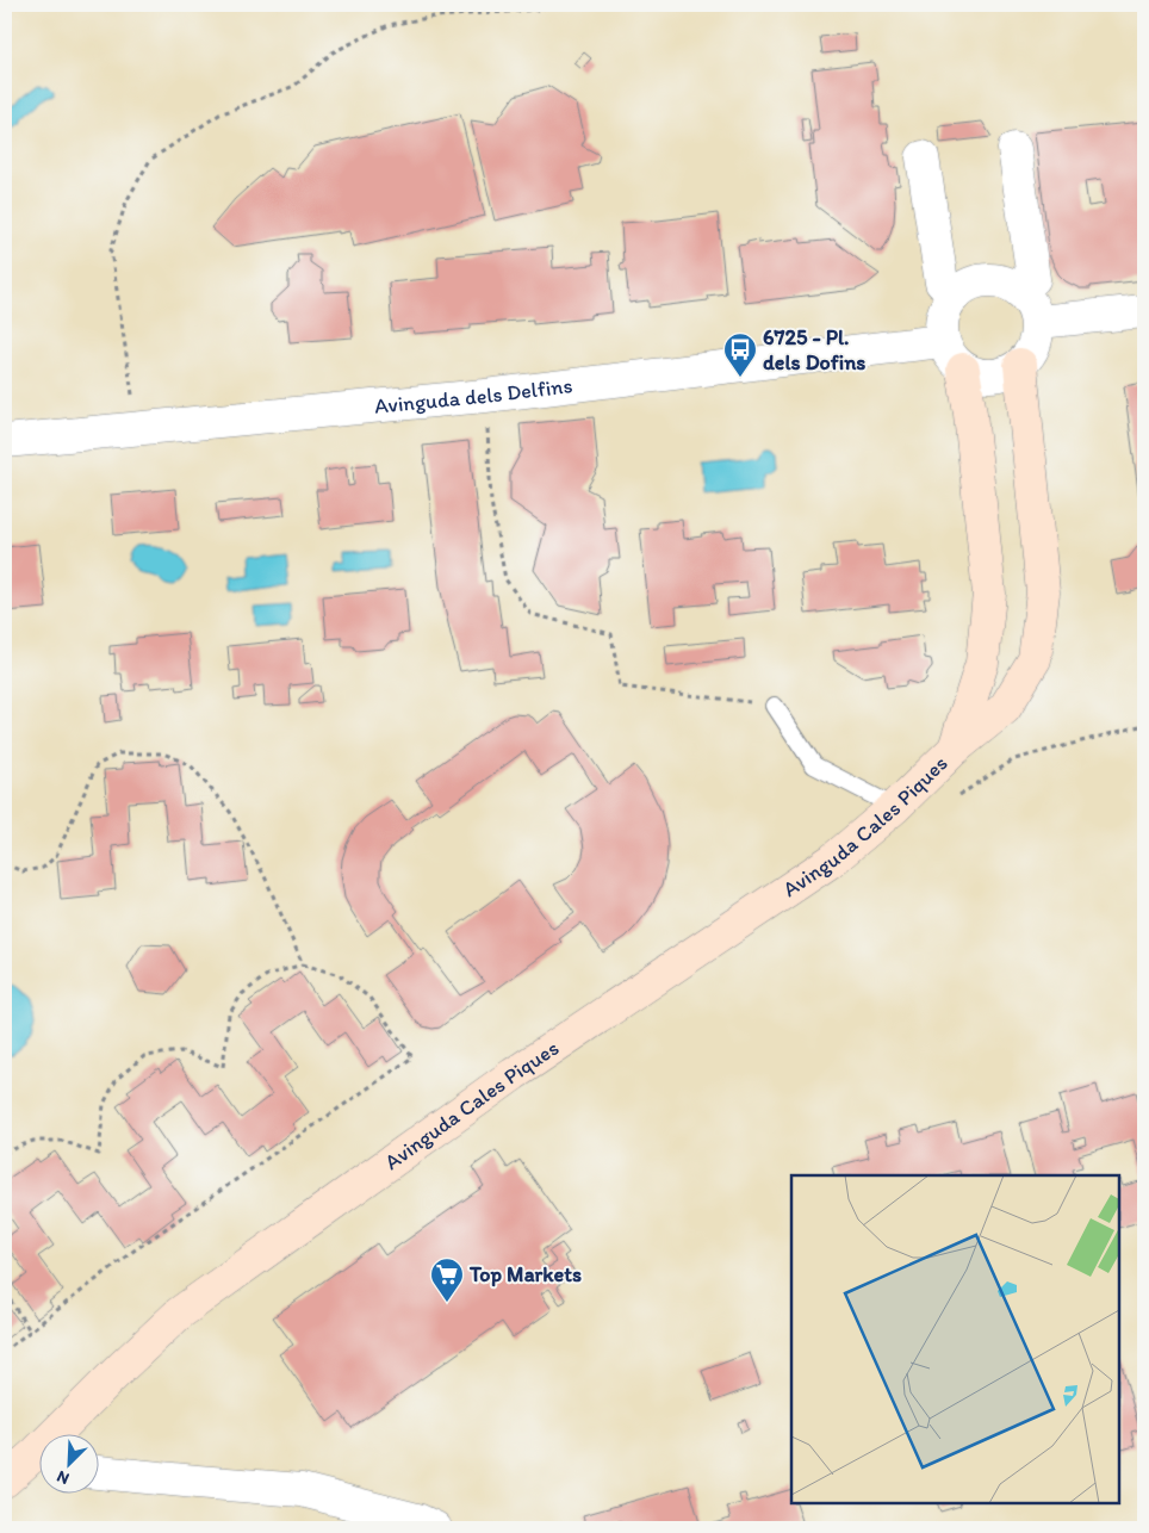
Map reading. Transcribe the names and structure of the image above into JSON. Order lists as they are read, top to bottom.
{
  "streets": {
    "street": ["Avinguda dels Delfins", "Avinguda Cales Piques"]
  },
  "crossings": [
    ["Avinguda dels Delfins", "Avinguda Cales Piques"]
  ],
  "places": {
    "bus stop": ["6725 - Pl. dels Dofins"],
    "supermarket": ["Top Markets"]
  },
  "north": "bottom left"
}
